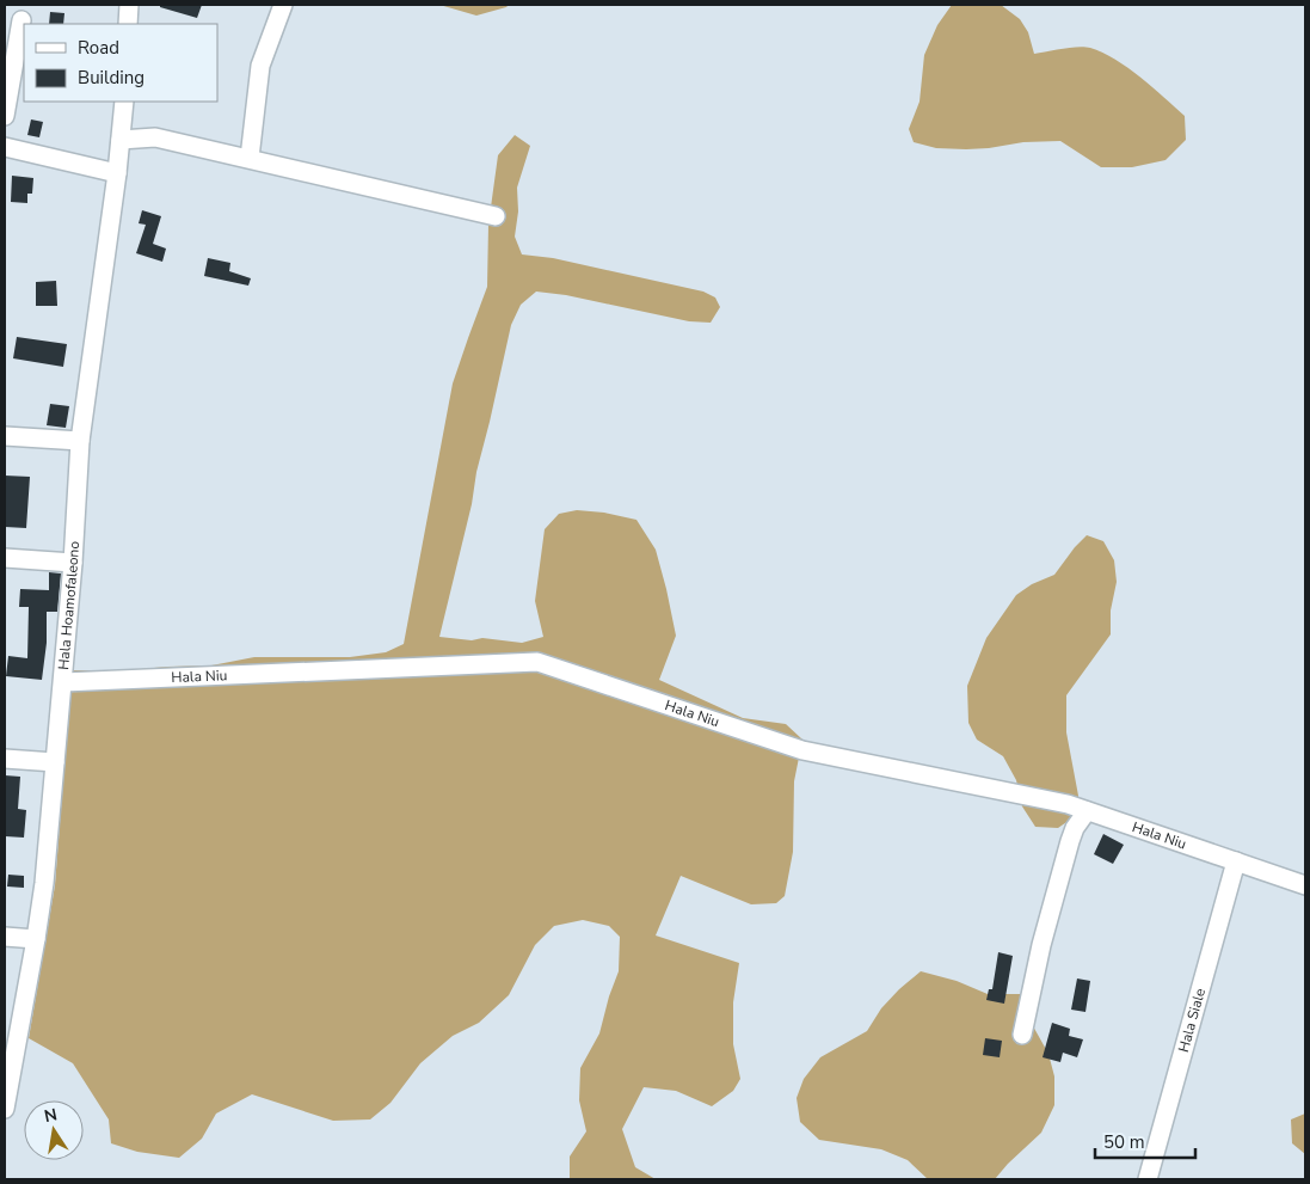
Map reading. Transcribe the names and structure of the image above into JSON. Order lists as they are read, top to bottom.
{
  "streets": {
    "street": ["Hala Hoamofaleono", "Hala Niu", "Hala Siale"]
  },
  "crossings": [
    ["Hala Hoamofaleono", "Hala Niu"],
    ["Hala Niu", "Hala Siale"]
  ],
  "legend": ["Road", "Building"],
  "scale_bar": "50 m",
  "north": "top"
}
